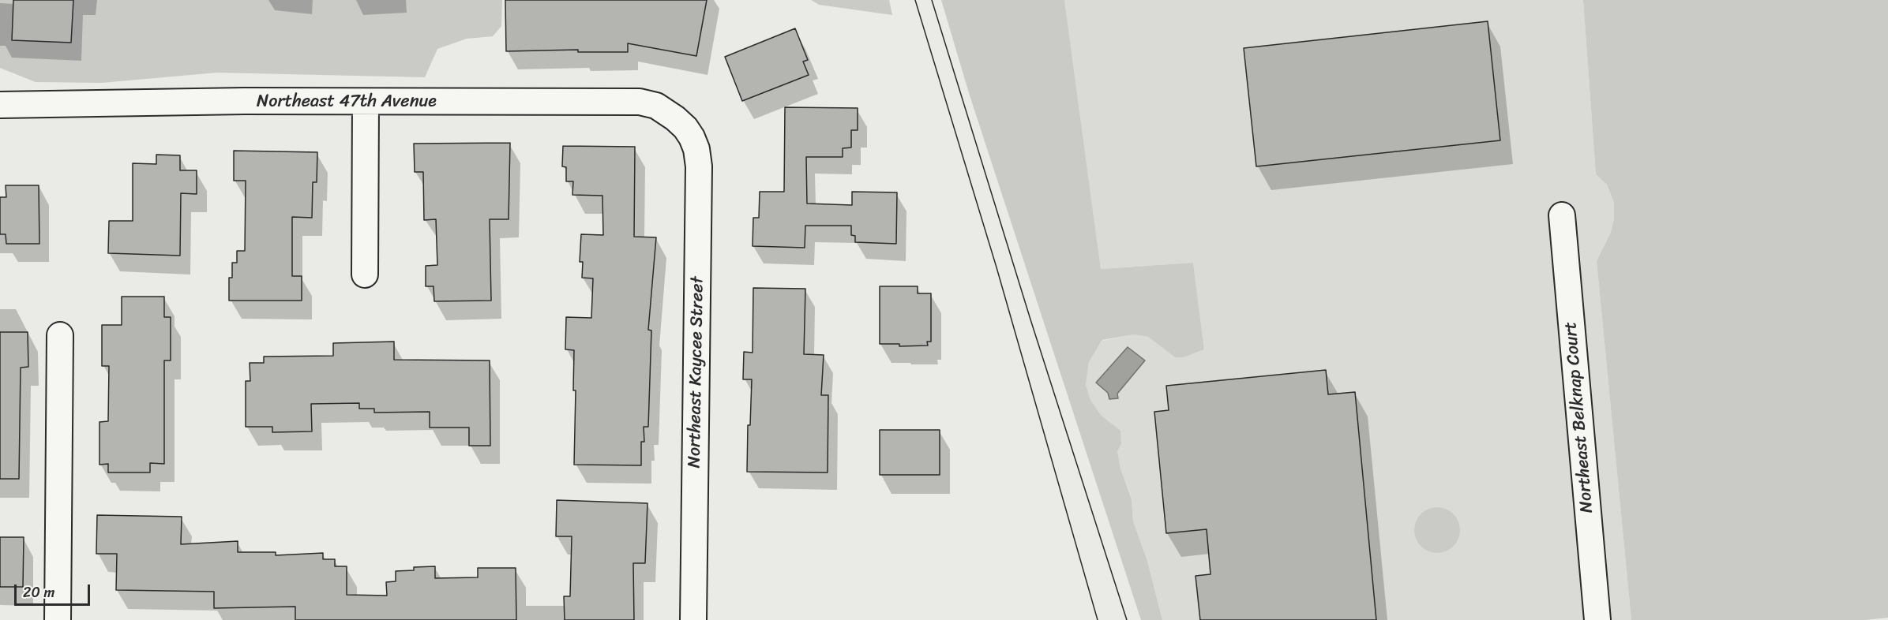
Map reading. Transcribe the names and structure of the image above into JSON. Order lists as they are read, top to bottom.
{
  "streets": {
    "street": ["Northeast 47th Avenue", "Northeast Kaycee Street", "Northeast Belknap Court"]
  },
  "crossings": [
    ["Northeast 47th Avenue", "Northeast Kaycee Street"]
  ],
  "scale_bar": "20 m"
}
